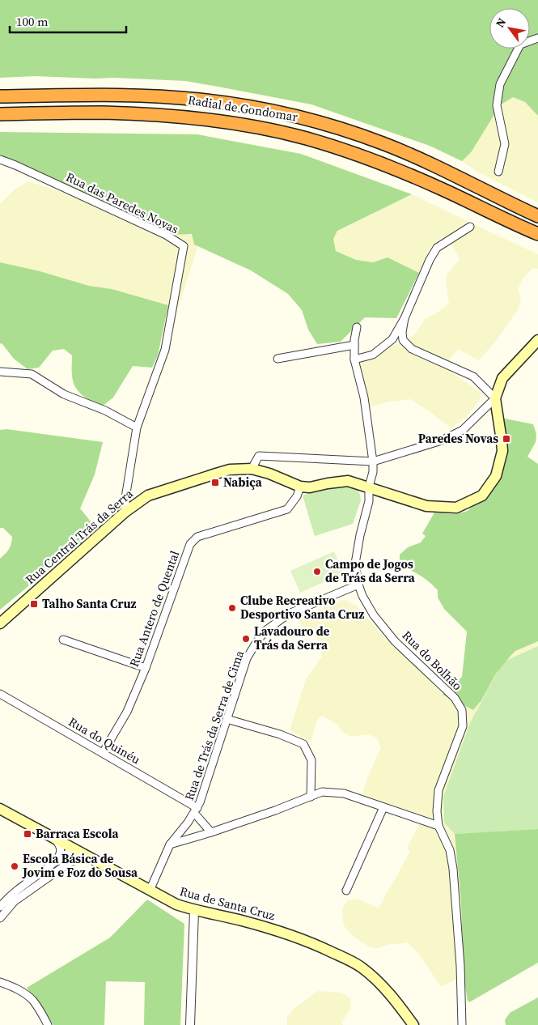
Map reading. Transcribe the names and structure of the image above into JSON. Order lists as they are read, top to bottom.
{
  "streets": {
    "highway": ["Radial de Gondomar"],
    "main road": ["Rua Central Trás da Serra", "Rua de Santa Cruz"],
    "street": [
      "Rua das Paredes Novas",
      "Rua Antero de Quental",
      "Rua do Bolhão",
      "Rua de Trás da Serra de Cima",
      "Rua do Quinéu"
    ]
  },
  "crossings": [
    ["Rua das Paredes Novas", "Rua Central Trás da Serra"],
    ["Rua Central Trás da Serra", "Rua Antero de Quental"],
    ["Rua Antero de Quental", "Rua do Quinéu"],
    ["Rua do Bolhão", "Rua de Trás da Serra de Cima"],
    ["Rua de Trás da Serra de Cima", "Rua do Quinéu"],
    ["Rua de Trás da Serra de Cima", "Rua de Santa Cruz"]
  ],
  "places": {
    "transit": [
      "Paredes Novas",
      "Nabiça",
      "Talho Santa Cruz",
      "Barraca Escola"
    ],
    "other": [
      "Campo de Jogos de Trás da Serra",
      "Clube Recreativo Desportivo Santa Cruz",
      "Lavadouro de Trás da Serra",
      "Escola Básica de Jovim e Foz do Sousa"
    ]
  },
  "scale_bar": "100 m",
  "north": "top left"
}
